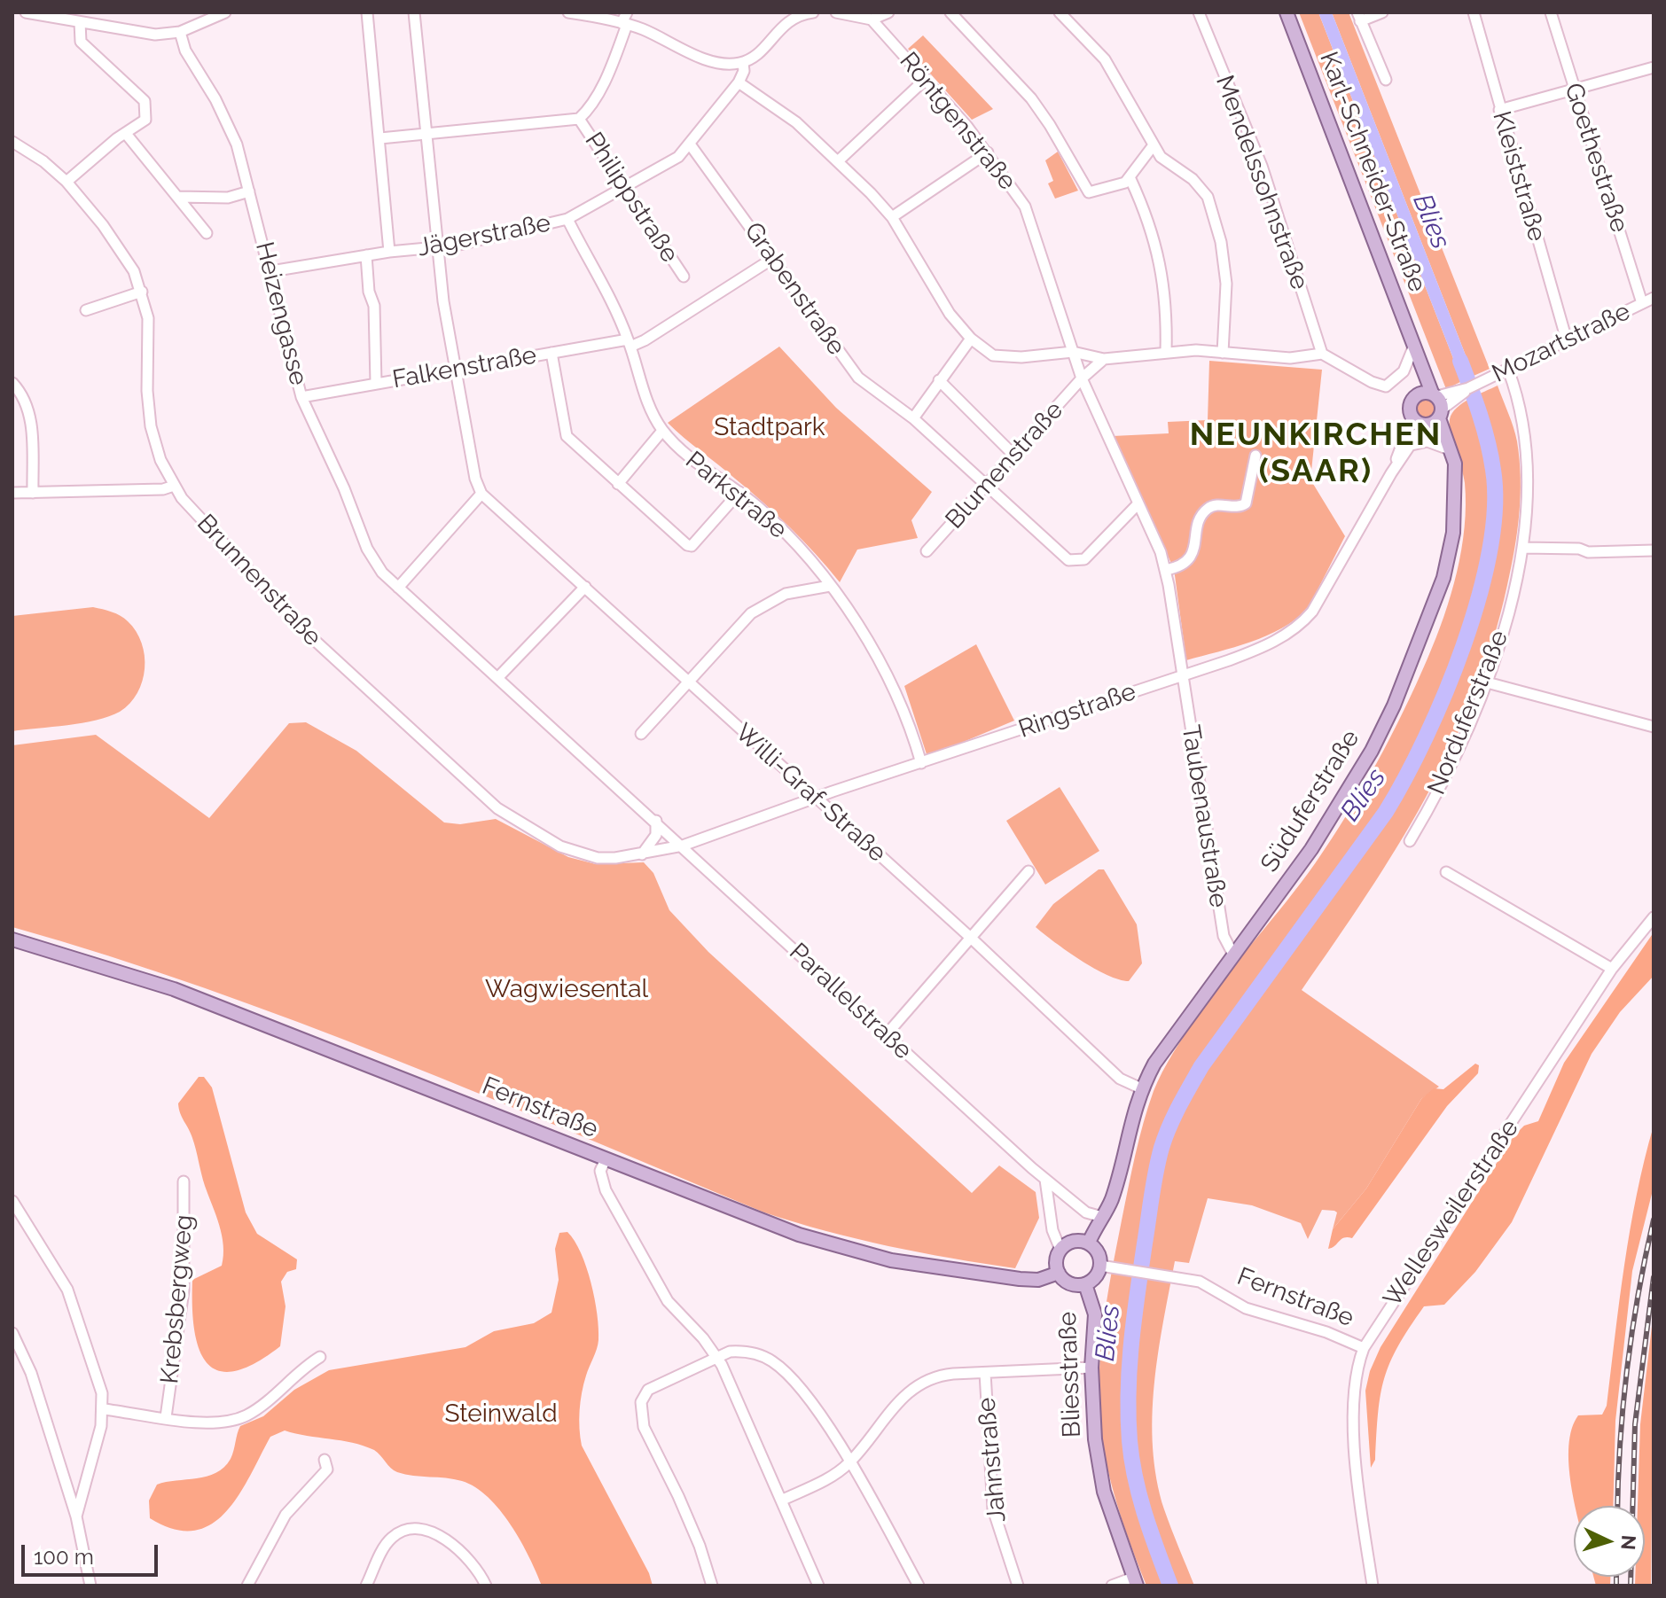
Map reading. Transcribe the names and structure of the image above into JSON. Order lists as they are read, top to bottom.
{
  "streets": {
    "main road": [
      "Karl-Schneider-Straße",
      "Süduferstraße",
      "Fernstraße",
      "Bliesstraße"
    ],
    "street": [
      "Röntgenstraße",
      "Goethestraße",
      "Kleiststraße",
      "Mendelssohnstraße",
      "Philippstraße",
      "Jägerstraße",
      "Grabenstraße",
      "Heizengasse",
      "Mozartstraße",
      "Falkenstraße",
      "Blumenstraße",
      "Parkstraße",
      "Brunnenstraße",
      "Ringstraße",
      "Norduferstraße",
      "Willi-Graf-Straße",
      "Taubenaustraße",
      "Parallelstraße",
      "Wellesweilerstraße",
      "Krebsbergweg",
      "Jahnstraße"
    ]
  },
  "crossings": [
    ["Röntgenstraße", "Grabenstraße"],
    ["Röntgenstraße", "Blumenstraße"],
    ["Röntgenstraße", "Taubenaustraße"],
    ["Goethestraße", "Mozartstraße"],
    ["Karl-Schneider-Straße", "Mozartstraße"],
    ["Karl-Schneider-Straße", "Ringstraße"],
    ["Karl-Schneider-Straße", "Süduferstraße"],
    ["Kleiststraße", "Mozartstraße"],
    ["Philippstraße", "Jägerstraße"],
    ["Jägerstraße", "Grabenstraße"],
    ["Jägerstraße", "Heizengasse"],
    ["Jägerstraße", "Parkstraße"],
    ["Grabenstraße", "Falkenstraße"],
    ["Grabenstraße", "Blumenstraße"],
    ["Grabenstraße", "Taubenaustraße"],
    ["Heizengasse", "Falkenstraße"],
    ["Heizengasse", "Parallelstraße"],
    ["Mozartstraße", "Ringstraße"],
    ["Mozartstraße", "Norduferstraße"],
    ["Mozartstraße", "Süduferstraße"],
    ["Falkenstraße", "Parkstraße"],
    ["Parkstraße", "Ringstraße"],
    ["Brunnenstraße", "Ringstraße"],
    ["Brunnenstraße", "Parallelstraße"],
    ["Ringstraße", "Willi-Graf-Straße"],
    ["Ringstraße", "Süduferstraße"],
    ["Ringstraße", "Taubenaustraße"],
    ["Ringstraße", "Parallelstraße"],
    ["Willi-Graf-Straße", "Süduferstraße"],
    ["Süduferstraße", "Taubenaustraße"],
    ["Fernstraße", "Wellesweilerstraße"],
    ["Fernstraße", "Bliesstraße"]
  ],
  "districts": ["NEUNKIRCHEN (SAAR)"],
  "water": ["Blies"],
  "parks": ["Stadtpark", "Wagwiesental", "Steinwald"],
  "scale_bar": "100 m",
  "north": "right"
}
